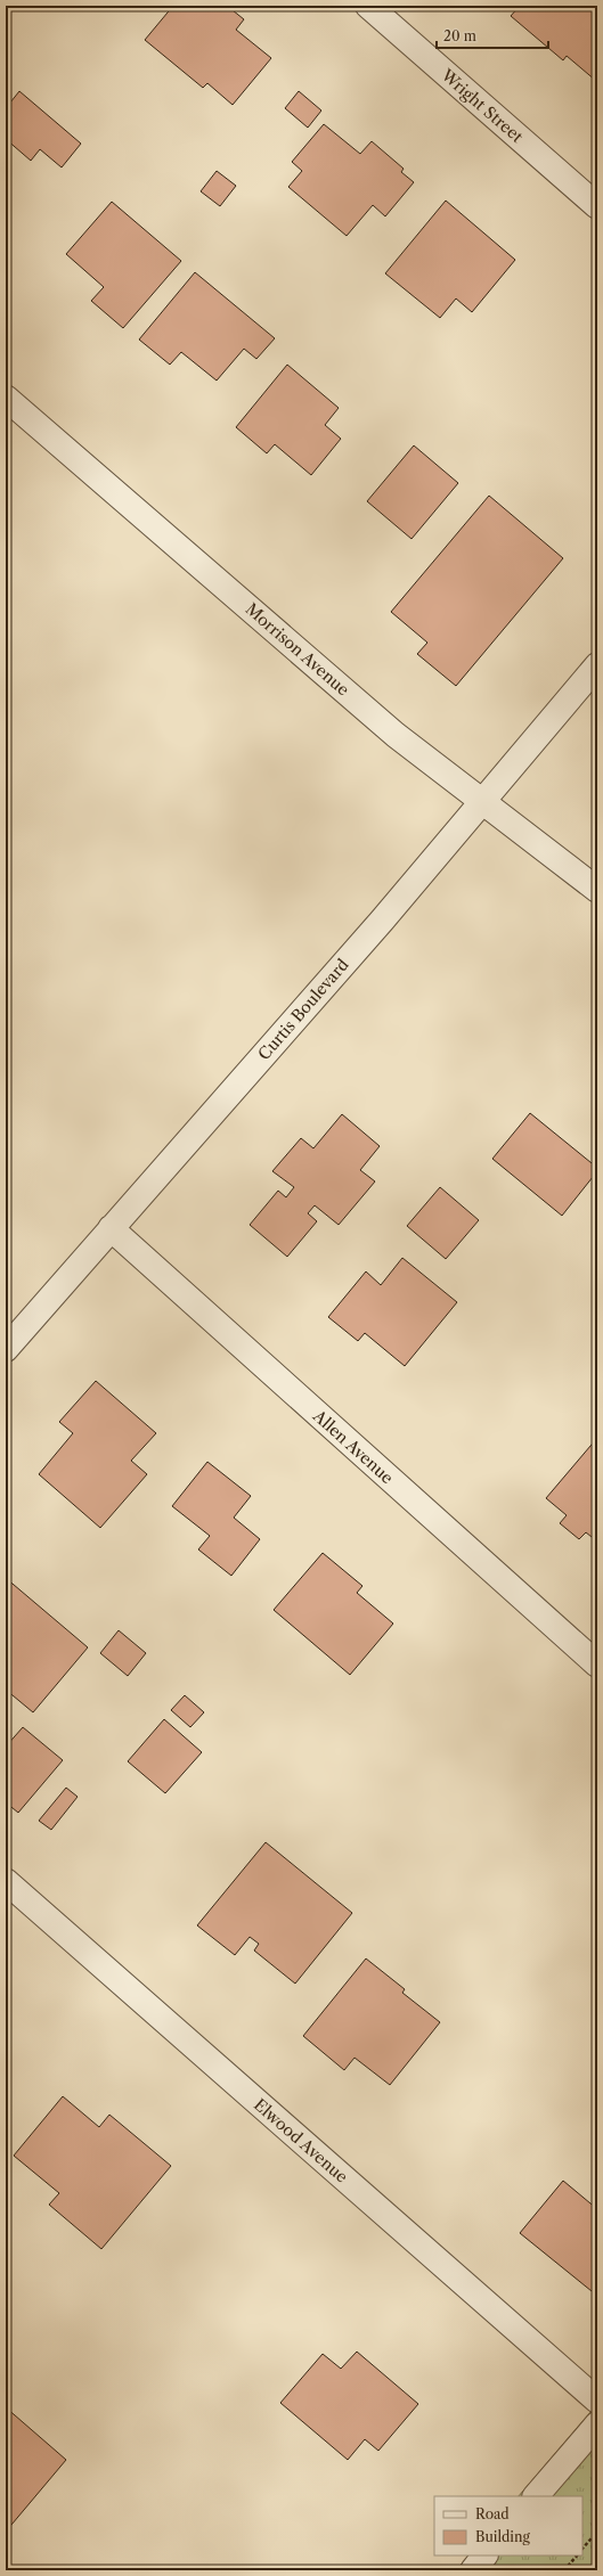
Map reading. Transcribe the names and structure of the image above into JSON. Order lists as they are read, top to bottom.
{
  "streets": {
    "street": [
      "Wright Street",
      "Morrison Avenue",
      "Curtis Boulevard",
      "Allen Avenue",
      "Elwood Avenue"
    ]
  },
  "crossings": [
    ["Morrison Avenue", "Curtis Boulevard"],
    ["Curtis Boulevard", "Allen Avenue"]
  ],
  "legend": ["Road", "Building"],
  "scale_bar": "20 m"
}
